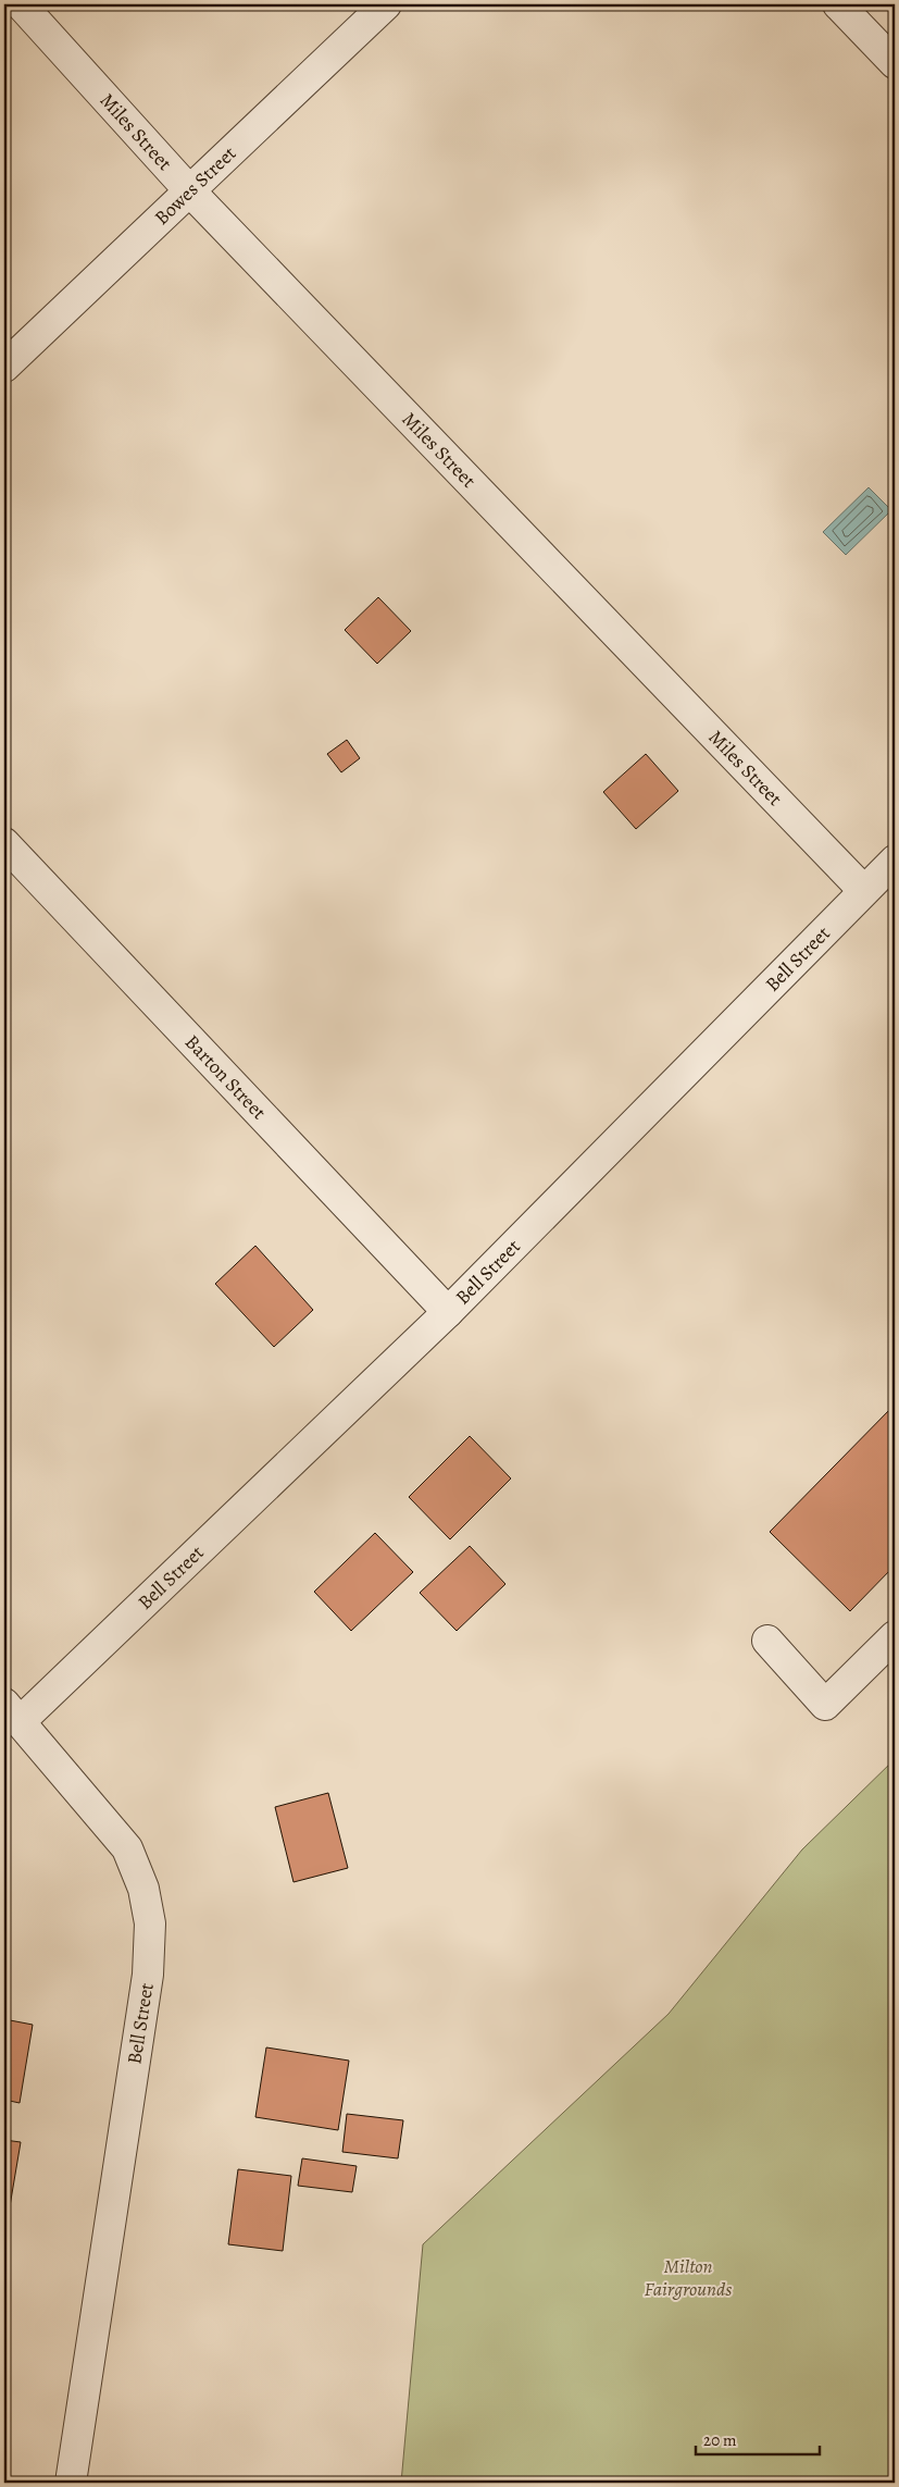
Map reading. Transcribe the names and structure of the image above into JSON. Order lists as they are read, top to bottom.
{
  "streets": {
    "street": [
      "Miles Street",
      "Bowes Street",
      "Bell Street",
      "Barton Street"
    ]
  },
  "crossings": [
    ["Miles Street", "Bowes Street"],
    ["Miles Street", "Bell Street"],
    ["Bell Street", "Barton Street"]
  ],
  "parks": ["Milton Fairgrounds"],
  "scale_bar": "20 m"
}
